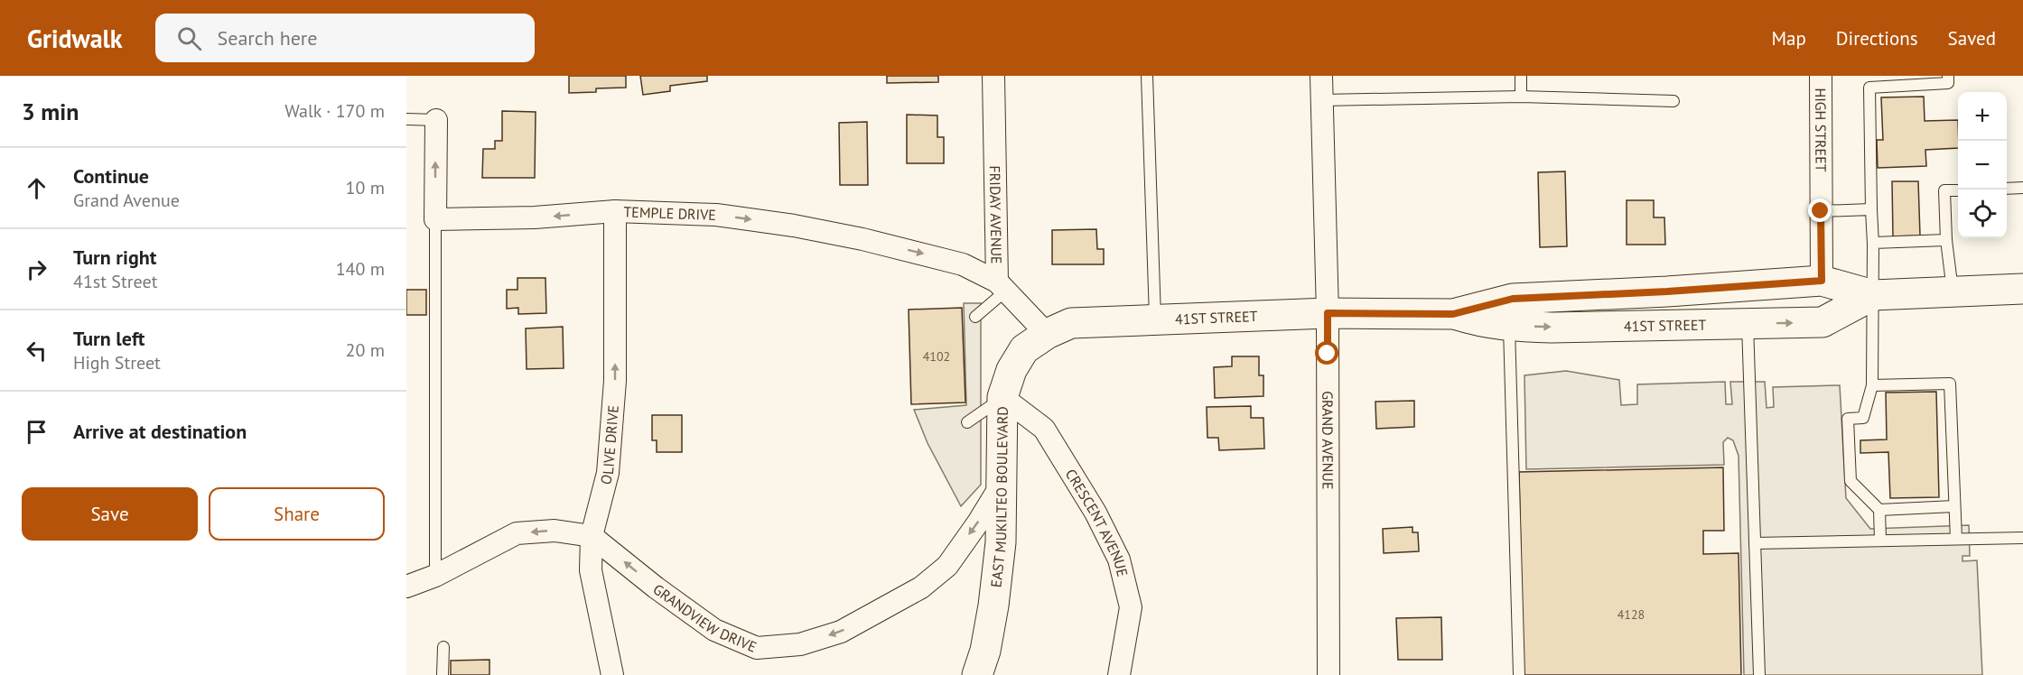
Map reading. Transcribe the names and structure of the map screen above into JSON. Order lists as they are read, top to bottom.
{
  "streets": {
    "main road": ["41ST STREET", "EAST MUKILTEO BOULEVARD"],
    "street": [
      "HIGH STREET",
      "TEMPLE DRIVE",
      "FRIDAY AVENUE",
      "GRAND AVENUE",
      "OLIVE DRIVE",
      "CRESCENT AVENUE",
      "GRANDVIEW DRIVE"
    ]
  },
  "crossings": [
    ["HIGH STREET", "41ST STREET"],
    ["TEMPLE DRIVE", "FRIDAY AVENUE"],
    ["TEMPLE DRIVE", "OLIVE DRIVE"],
    ["41ST STREET", "GRAND AVENUE"],
    ["41ST STREET", "EAST MUKILTEO BOULEVARD"],
    ["OLIVE DRIVE", "GRANDVIEW DRIVE"],
    ["EAST MUKILTEO BOULEVARD", "CRESCENT AVENUE"],
    ["EAST MUKILTEO BOULEVARD", "GRANDVIEW DRIVE"]
  ],
  "one_way": ["OLIVE DRIVE", "GRANDVIEW DRIVE"],
  "house_numbers": ["4102", "4128"],
  "page": {
    "header": "Gridwalk",
    "search": "Search here",
    "nav": ["Map", "Directions", "Saved"],
    "heading": ["3 min", "Walk · 170 m"],
    "map_buttons": ["+", "−"],
    "list": [
      ["Continue", "Grand Avenue", "10 m"],
      ["Turn right", "41st Street", "140 m"],
      ["Turn left", "High Street", "20 m"],
      "Arrive at destination"
    ],
    "buttons": ["Save", "Share"]
  }
}
